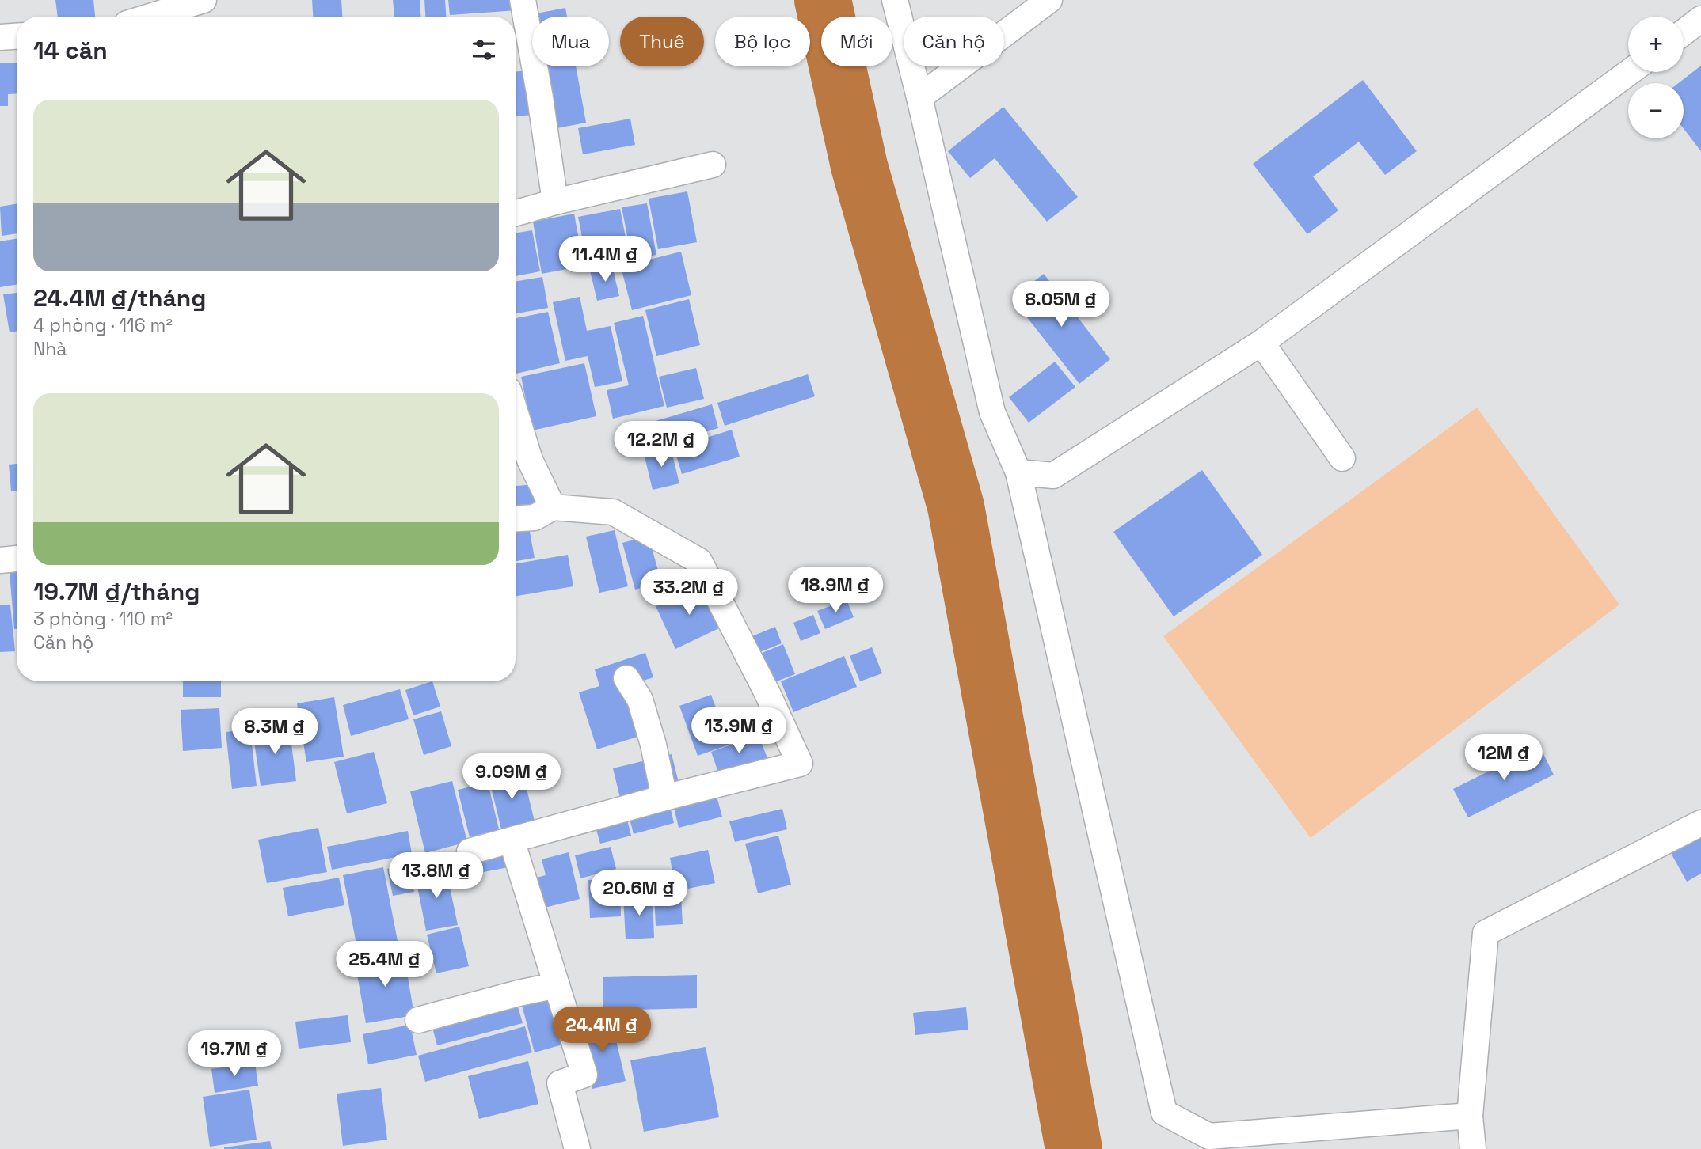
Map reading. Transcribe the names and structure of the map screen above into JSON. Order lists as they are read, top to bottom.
{
  "page": {
    "map_buttons": ["+", "−"],
    "chip": [
      "Mua",
      "Thuê",
      "Bộ lọc",
      "Mới",
      "Căn hộ"
    ],
    "heading": "14 căn",
    "list": [
      {
        "name": "24.4M ₫/tháng",
        "note": "4 phòng · 116 m² · Nhà"
      },
      {
        "name": "19.7M ₫/tháng",
        "note": "3 phòng · 110 m² · Căn hộ"
      }
    ],
    "price": [
      "11.4M ₫",
      "8.05M ₫",
      "12.2M ₫",
      "18.9M ₫",
      "33.2M ₫",
      "13.9M ₫",
      "8.3M ₫",
      "12M ₫",
      "9.09M ₫",
      "13.8M ₫",
      "20.6M ₫",
      "25.4M ₫",
      "24.4M ₫",
      "19.7M ₫"
    ]
  }
}
